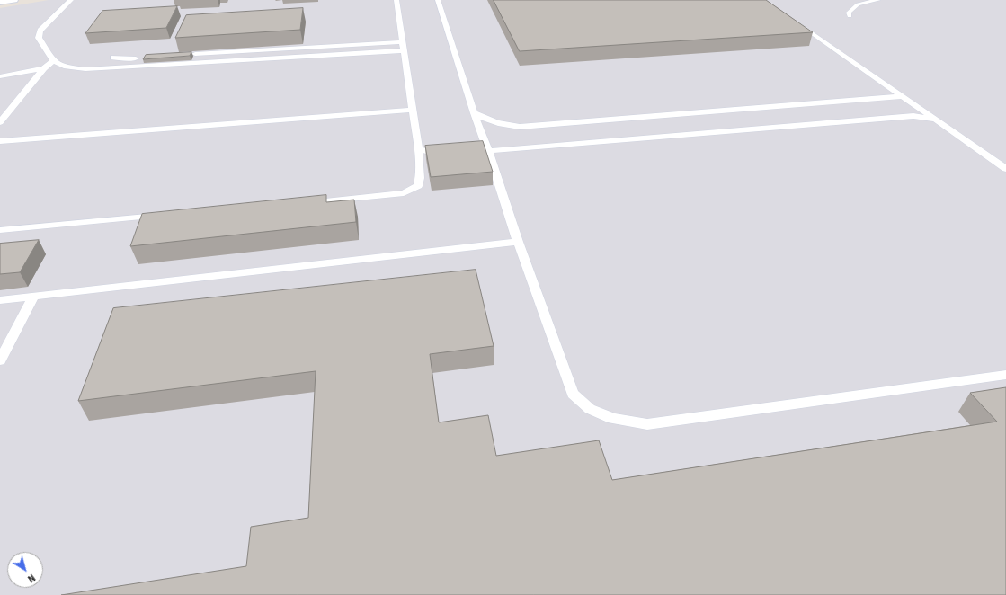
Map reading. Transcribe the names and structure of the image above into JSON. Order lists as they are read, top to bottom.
{
  "north": "bottom right"
}
